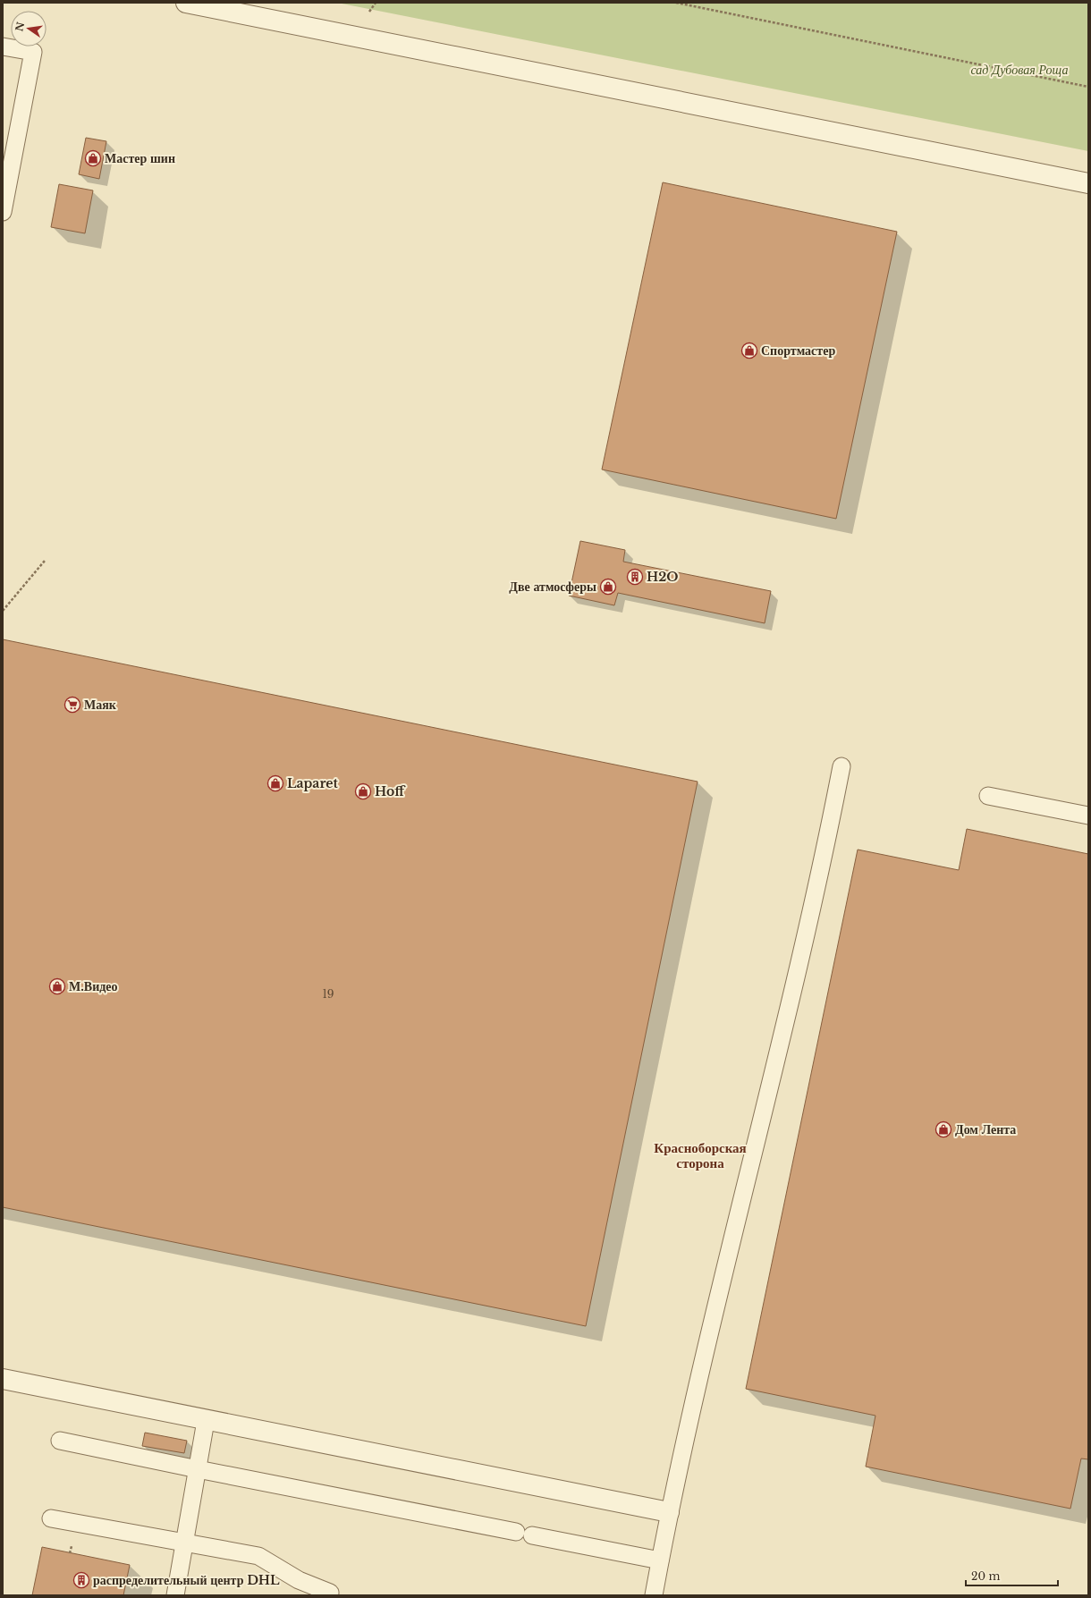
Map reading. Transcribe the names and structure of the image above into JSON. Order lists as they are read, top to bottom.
{
  "districts": ["Красноборская сторона"],
  "parks": ["сад Дубовая Роща"],
  "places": {
    "shop": [
      "Мастер шин",
      "Спортмастер",
      "Две атмосферы",
      "Laparet",
      "Hoff",
      "М.Видео",
      "Дом Лента"
    ],
    "building": ["H2O", "распределительный центр DHL"],
    "supermarket": ["Маяк"]
  },
  "house_numbers": ["19"],
  "scale_bar": "20 m",
  "north": "left"
}
